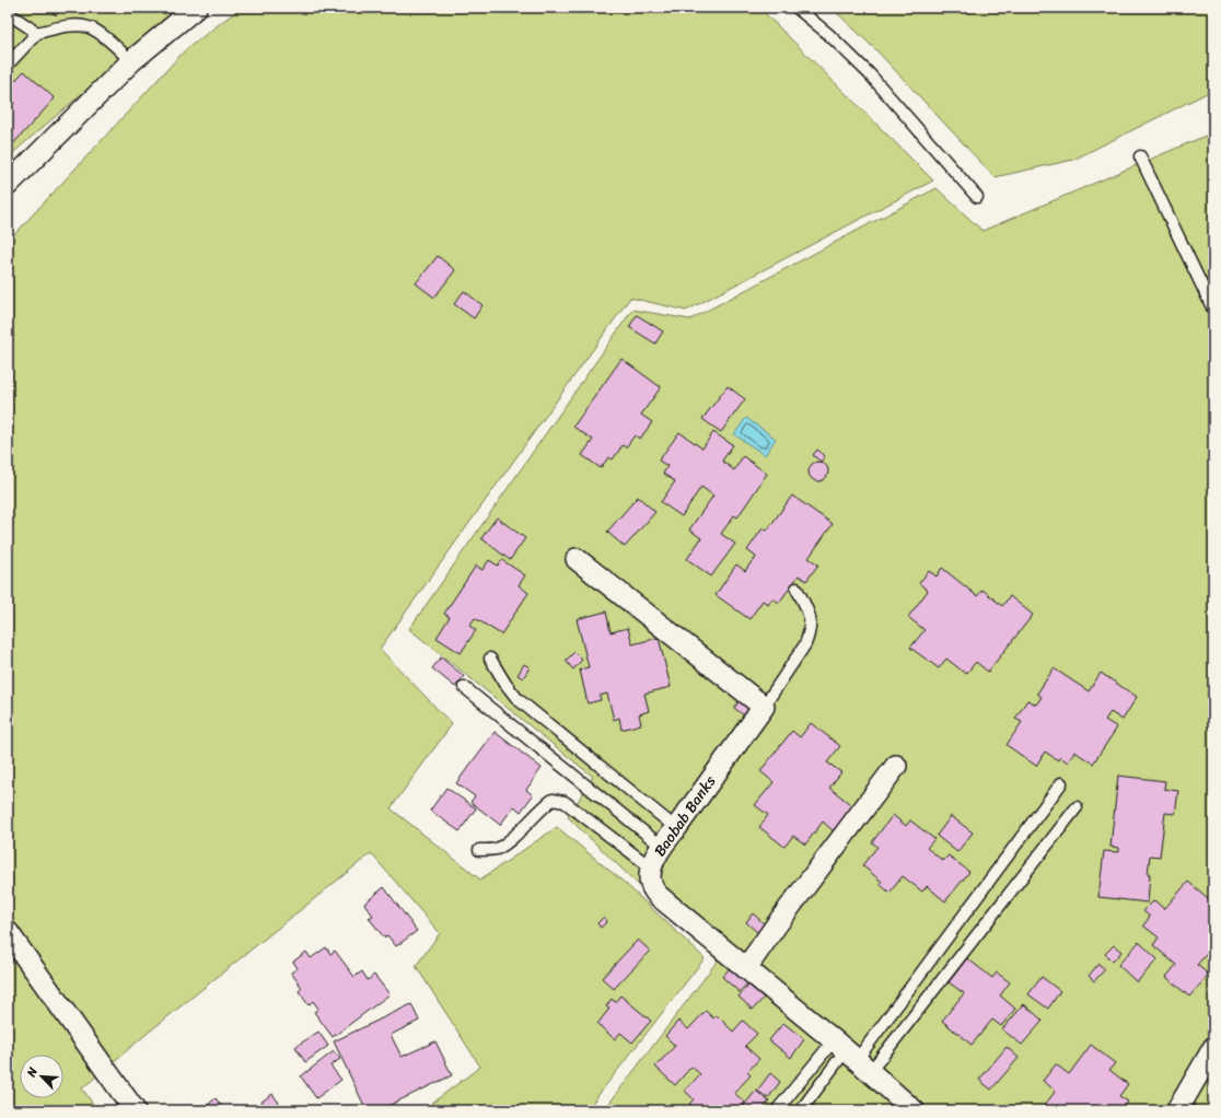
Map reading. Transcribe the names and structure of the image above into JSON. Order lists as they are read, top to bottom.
{
  "streets": {
    "street": ["Baobab Banks"]
  },
  "north": "top left"
}
